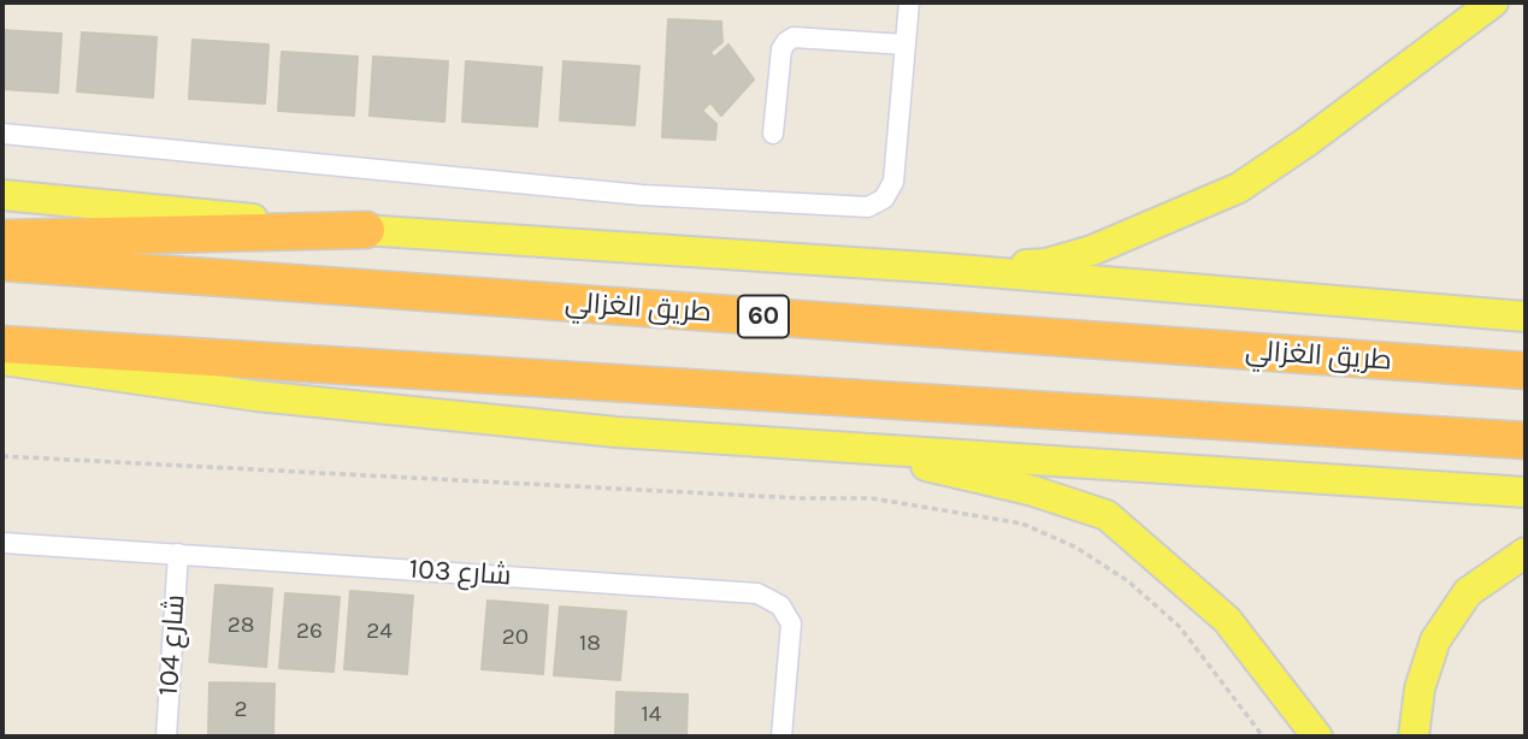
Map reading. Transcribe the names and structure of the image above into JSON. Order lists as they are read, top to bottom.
{
  "streets": {
    "highway": ["طريق الغزالي", "60"],
    "street": ["شارع 103", "شارع 104"]
  },
  "crossings": [
    ["شارع 103", "شارع 104"]
  ],
  "house_numbers": [
    "28",
    "26",
    "24",
    "20",
    "18",
    "2",
    "14"
  ]
}
